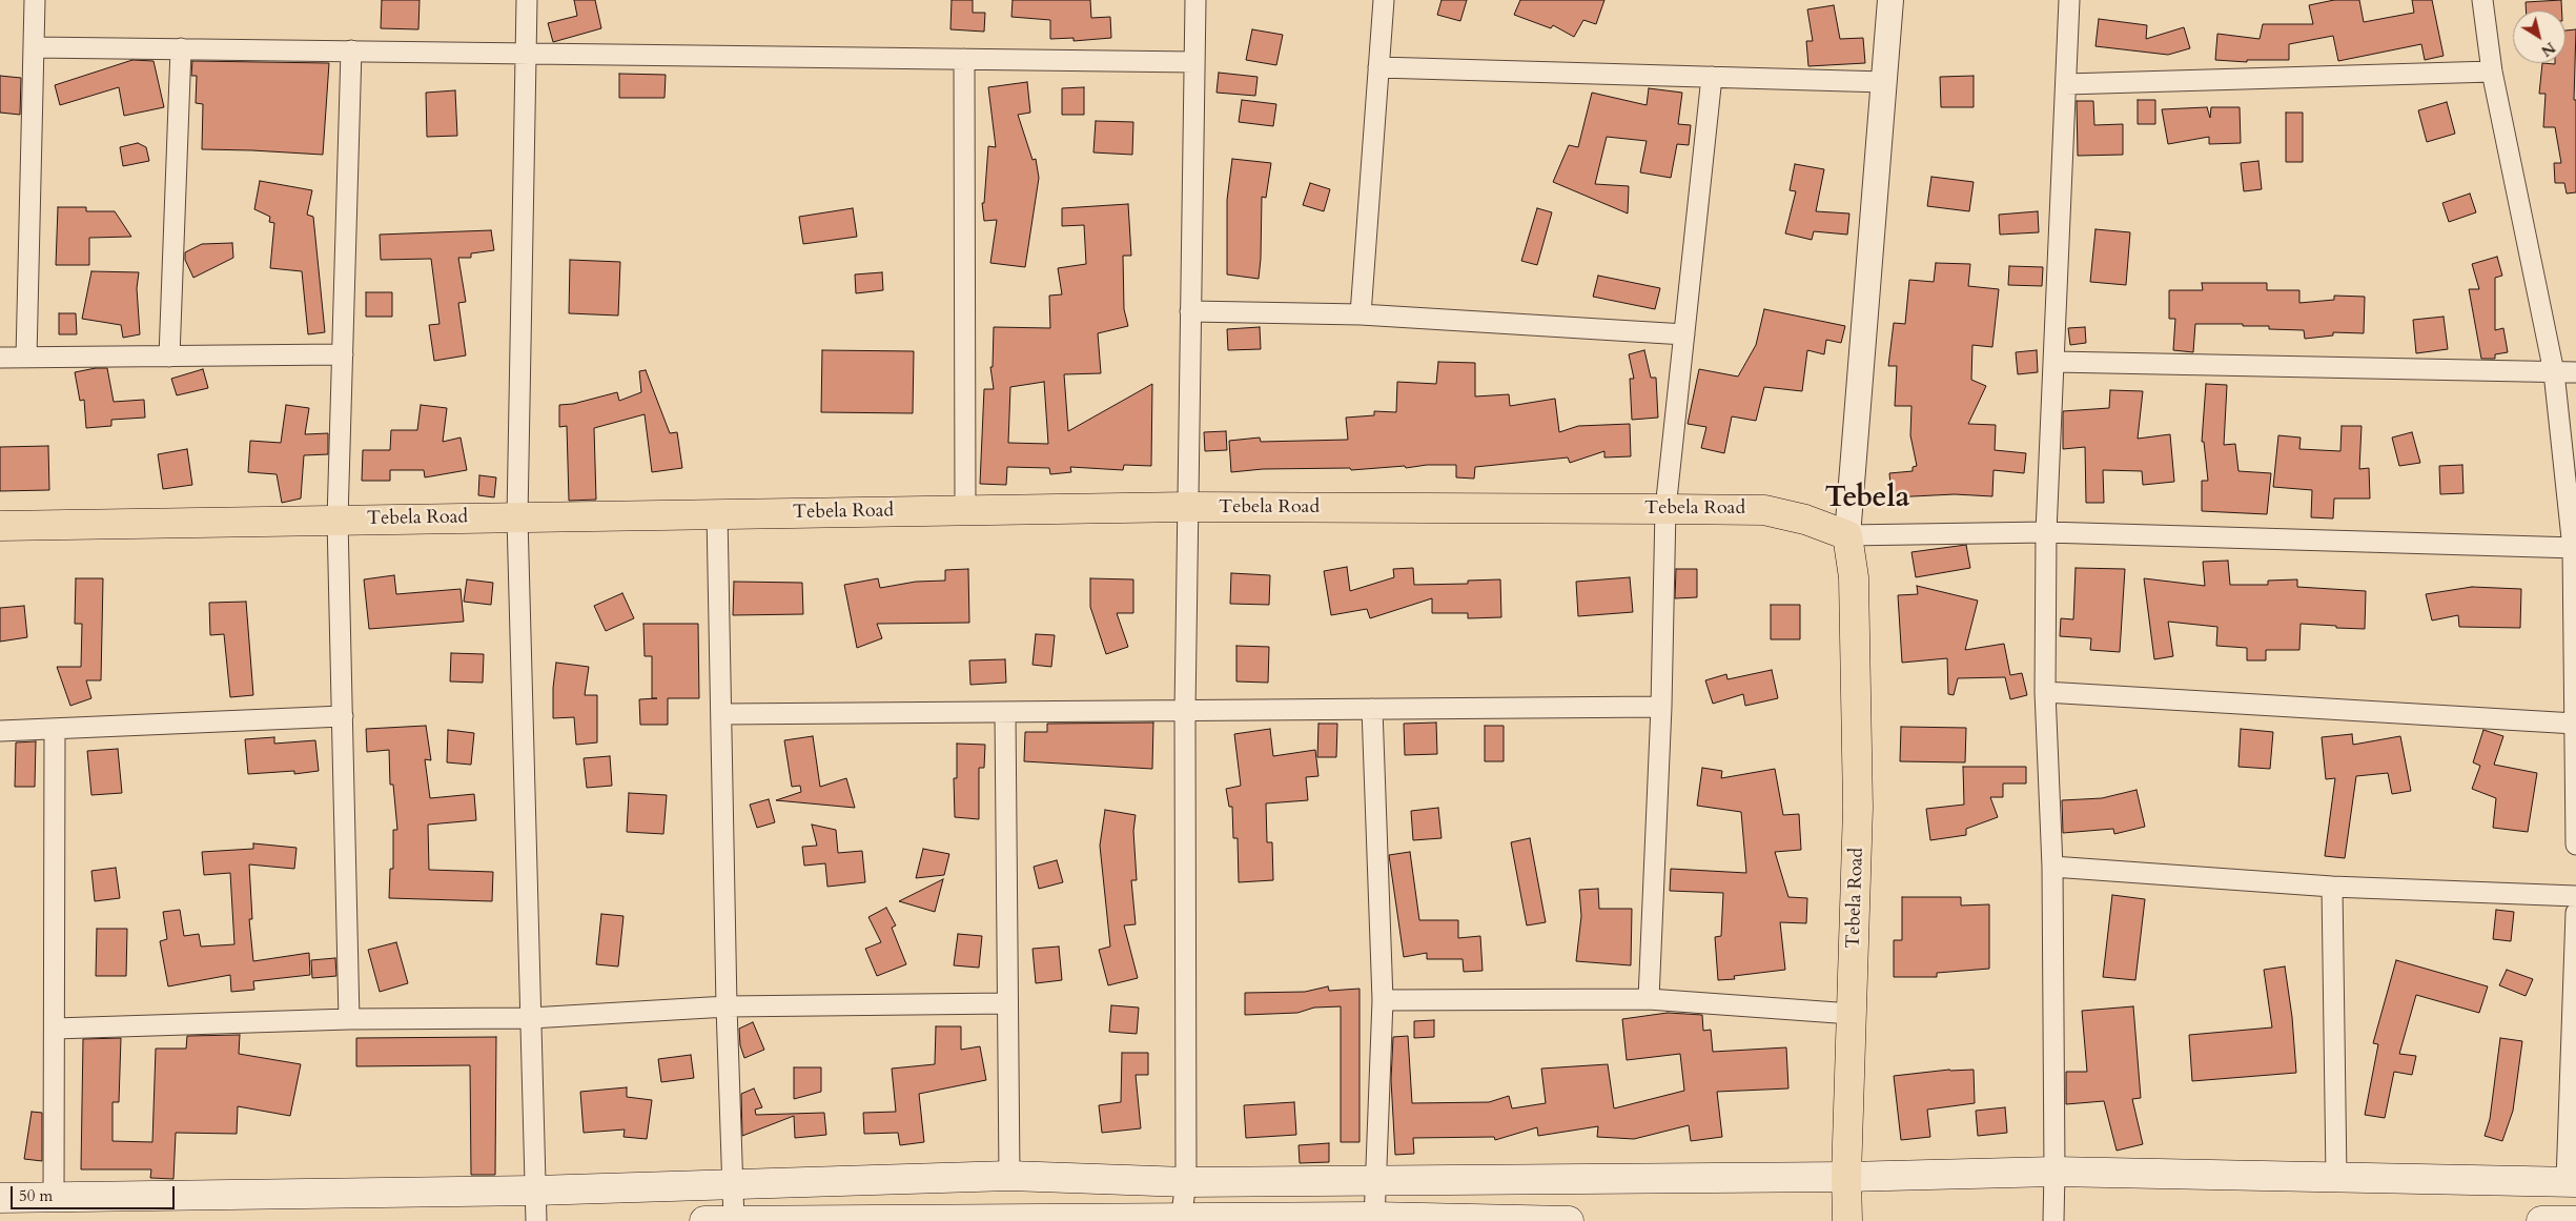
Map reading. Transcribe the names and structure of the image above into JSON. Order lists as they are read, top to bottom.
{
  "streets": {
    "main road": ["Tebela Road"]
  },
  "districts": ["Tebela"],
  "scale_bar": "50 m",
  "north": "bottom right"
}
